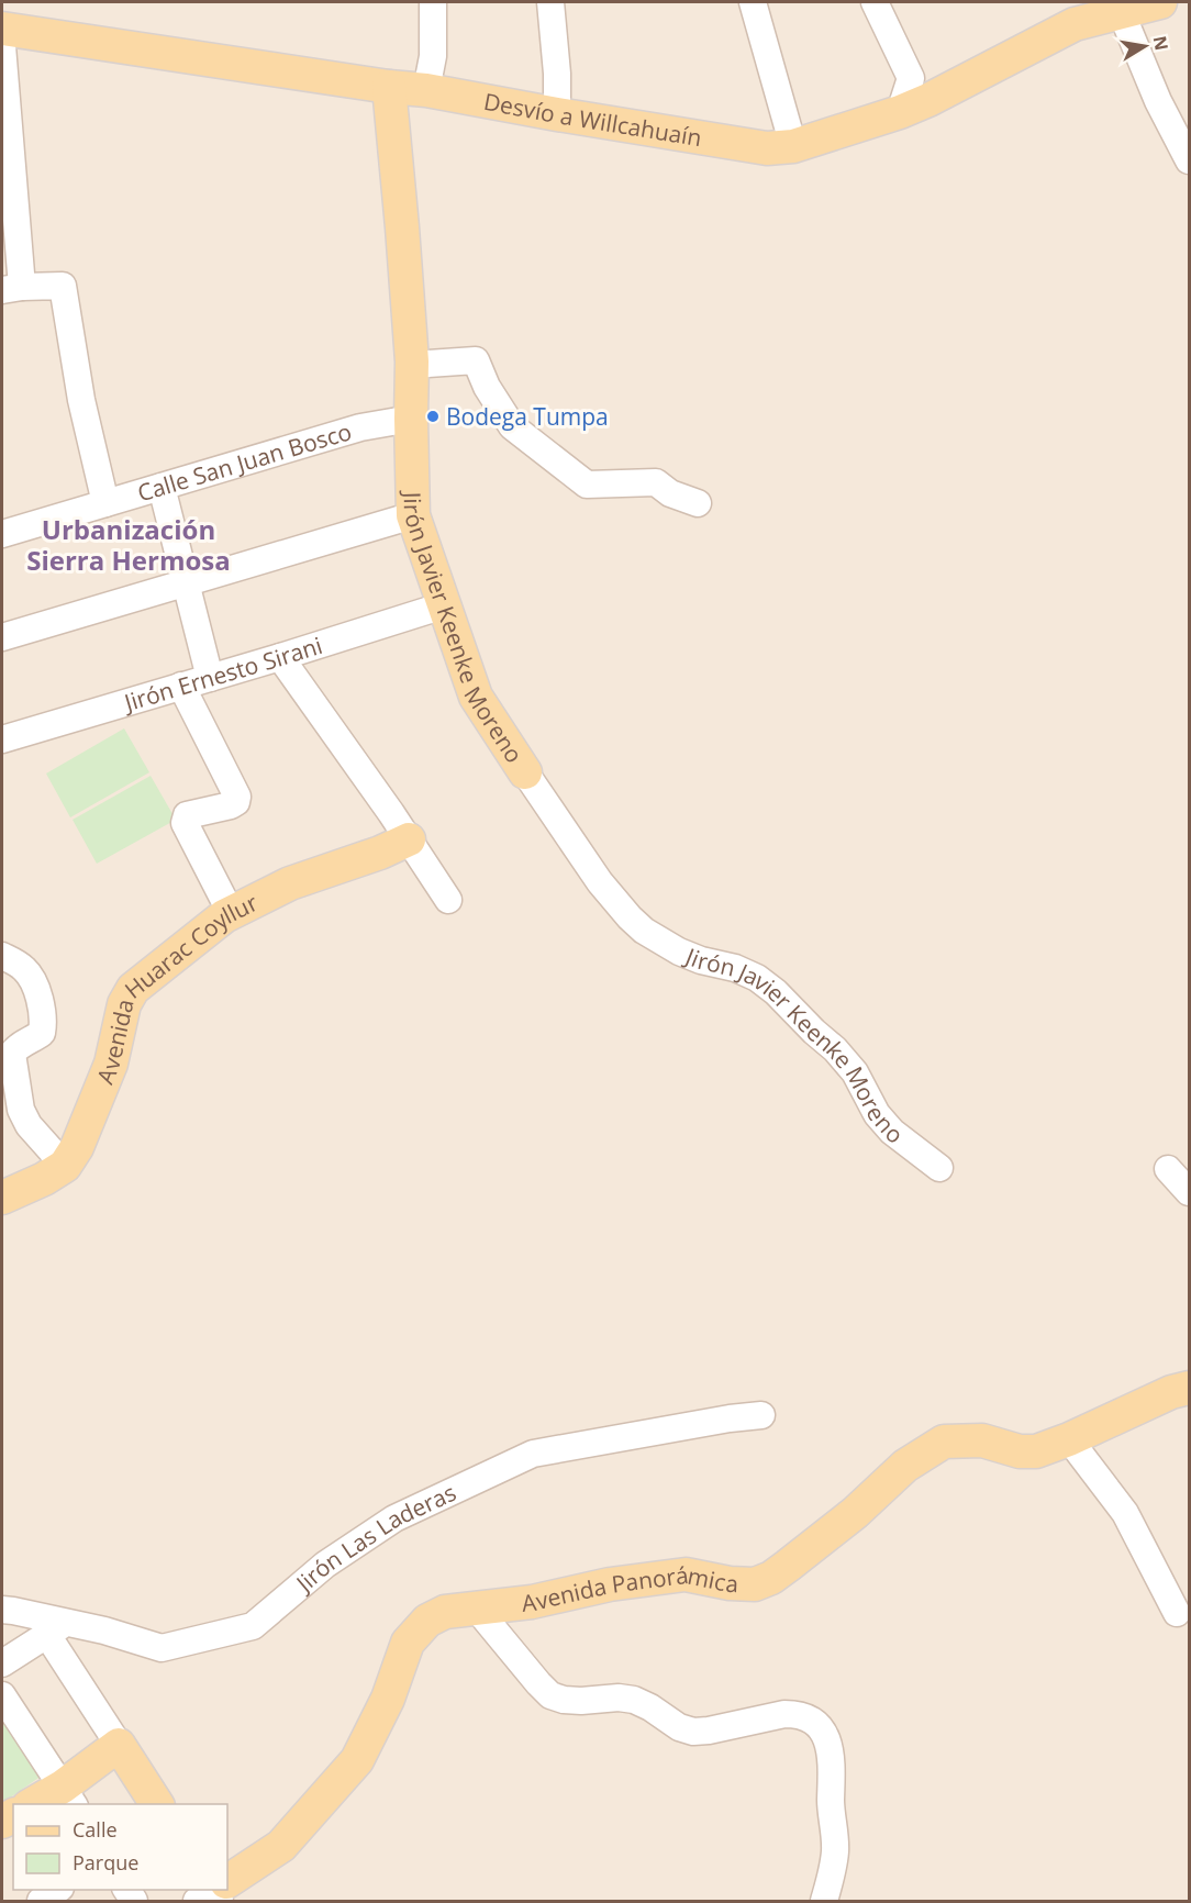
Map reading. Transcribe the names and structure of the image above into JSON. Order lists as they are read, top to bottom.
{
  "streets": {
    "main road": [
      "Desvío a Willcahuaín",
      "Jirón Javier Keenke Moreno",
      "Avenida Huarac Coyllur",
      "Avenida Panorámica"
    ],
    "street": ["Calle San Juan Bosco", "Jirón Ernesto Sirani", "Jirón Las Laderas"]
  },
  "crossings": [
    ["Desvío a Willcahuaín", "Jirón Javier Keenke Moreno"],
    ["Calle San Juan Bosco", "Jirón Javier Keenke Moreno"],
    ["Jirón Javier Keenke Moreno", "Jirón Ernesto Sirani"]
  ],
  "districts": ["Urbanización Sierra Hermosa"],
  "places": ["Bodega Tumpa"],
  "legend": ["Calle", "Parque"],
  "north": "right"
}
